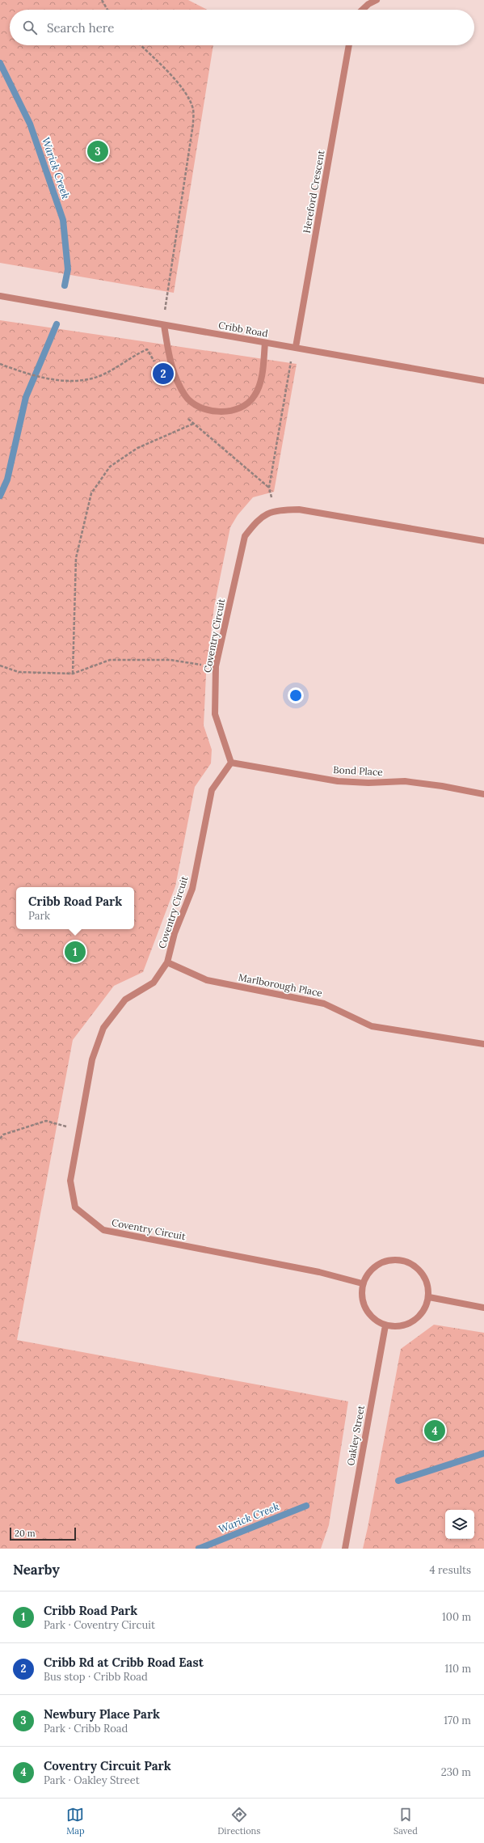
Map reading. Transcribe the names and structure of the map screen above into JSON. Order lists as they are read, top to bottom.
{
  "streets": {
    "street": [
      "Hereford Crescent",
      "Cribb Road",
      "Coventry Circuit",
      "Bond Place",
      "Marlborough Place",
      "Oakley Street"
    ]
  },
  "crossings": [
    ["Hereford Crescent", "Cribb Road"],
    ["Coventry Circuit", "Bond Place"],
    ["Coventry Circuit", "Marlborough Place"],
    ["Coventry Circuit", "Oakley Street"]
  ],
  "water": ["Warick Creek"],
  "scale_bar": "20 m",
  "page": {
    "search": "Search here",
    "pins": [
      "3",
      "2",
      "1",
      "4"
    ],
    "popup": ["Cribb Road Park", "Park"],
    "scale": "20 m",
    "heading": ["Nearby", "4 results"],
    "list": [
      {
        "mark": "1",
        "name": "Cribb Road Park",
        "note": "Park · Coventry Circuit",
        "value": "100 m"
      },
      {
        "mark": "2",
        "name": "Cribb Rd at Cribb Road East",
        "note": "Bus stop · Cribb Road",
        "value": "110 m"
      },
      {
        "mark": "3",
        "name": "Newbury Place Park",
        "note": "Park · Cribb Road",
        "value": "170 m"
      },
      {
        "mark": "4",
        "name": "Coventry Circuit Park",
        "note": "Park · Oakley Street",
        "value": "230 m"
      }
    ],
    "nav": ["Map", "Directions", "Saved"]
  }
}
